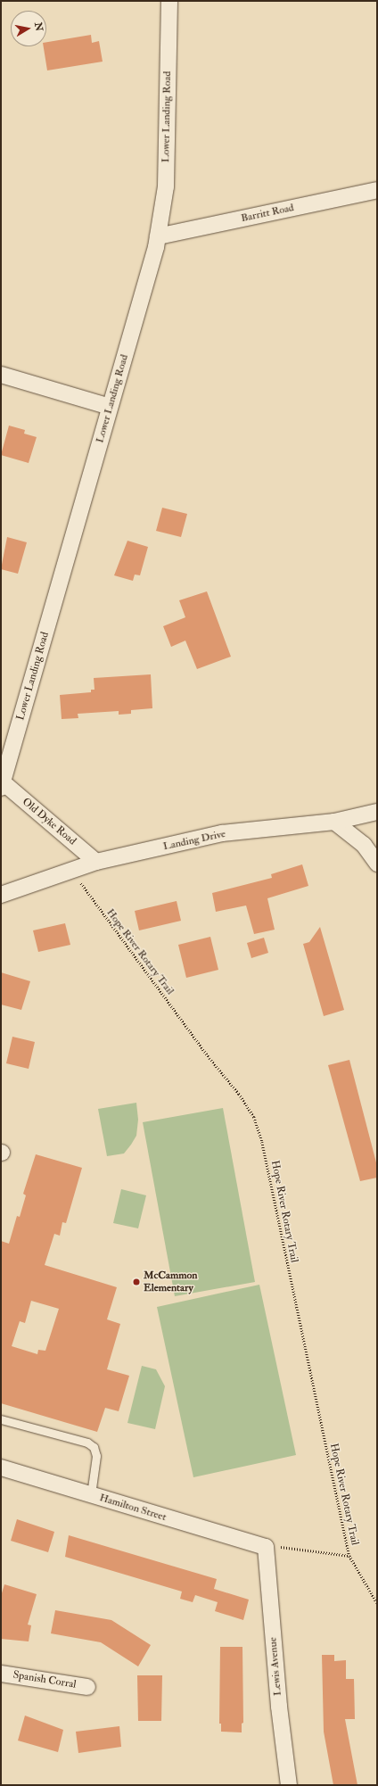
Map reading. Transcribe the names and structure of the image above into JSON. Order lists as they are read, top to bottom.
{
  "streets": {
    "street": [
      "Lower Landing Road",
      "Barritt Road",
      "Old Dyke Road",
      "Landing Drive",
      "Hamilton Street",
      "Lewis Avenue",
      "Spanish Corral"
    ],
    "path": ["Hope River Rotary Trail"]
  },
  "crossings": [
    ["Lower Landing Road", "Barritt Road"],
    ["Lower Landing Road", "Old Dyke Road"],
    ["Old Dyke Road", "Landing Drive"],
    ["Landing Drive", "Hope River Rotary Trail"],
    ["Hamilton Street", "Lewis Avenue"]
  ],
  "places": ["McCammon Elementary"],
  "north": "right"
}
